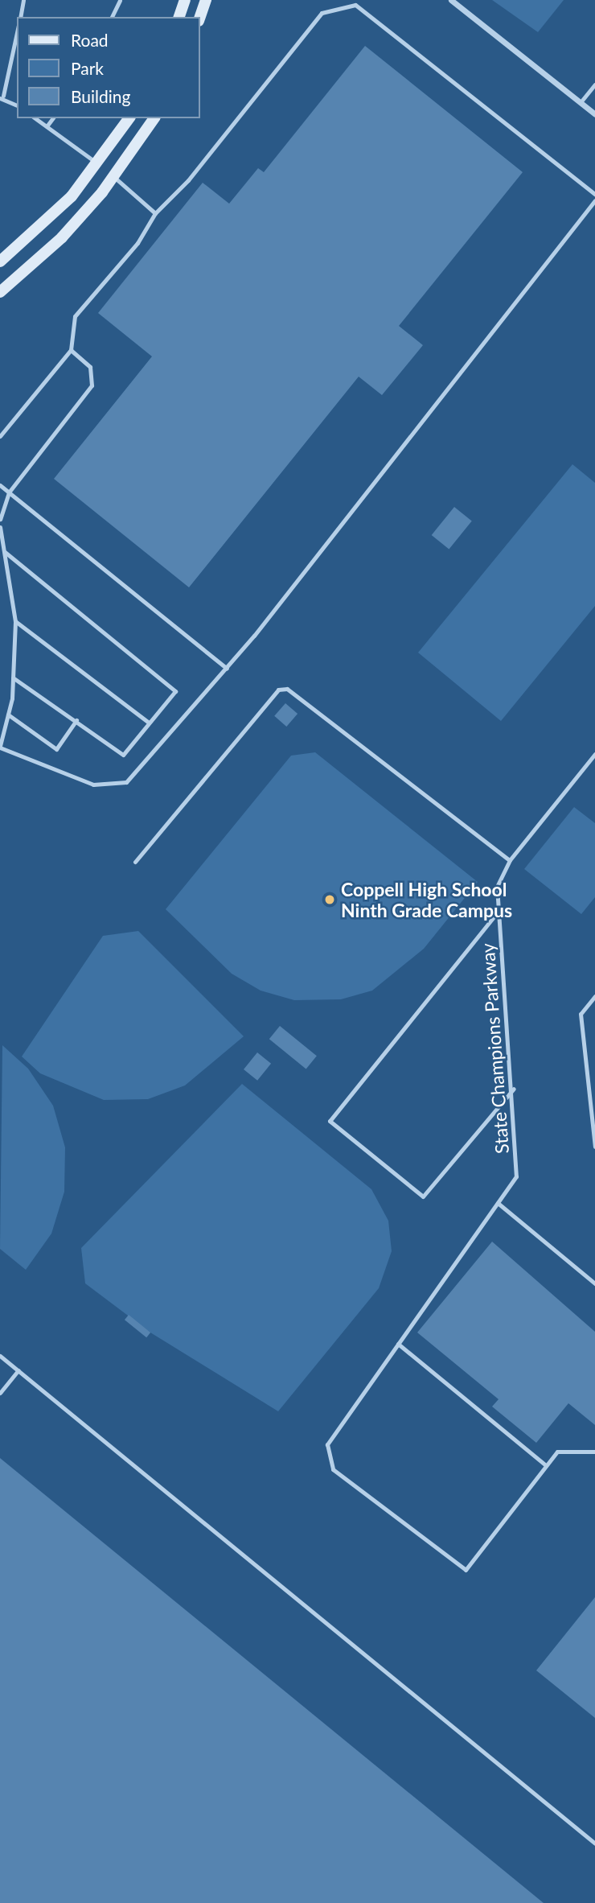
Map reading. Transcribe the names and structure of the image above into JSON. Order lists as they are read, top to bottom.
{
  "streets": {
    "lane": ["State Champions Parkway"]
  },
  "places": ["Coppell High School Ninth Grade Campus"],
  "legend": ["Road", "Park", "Building"]
}
